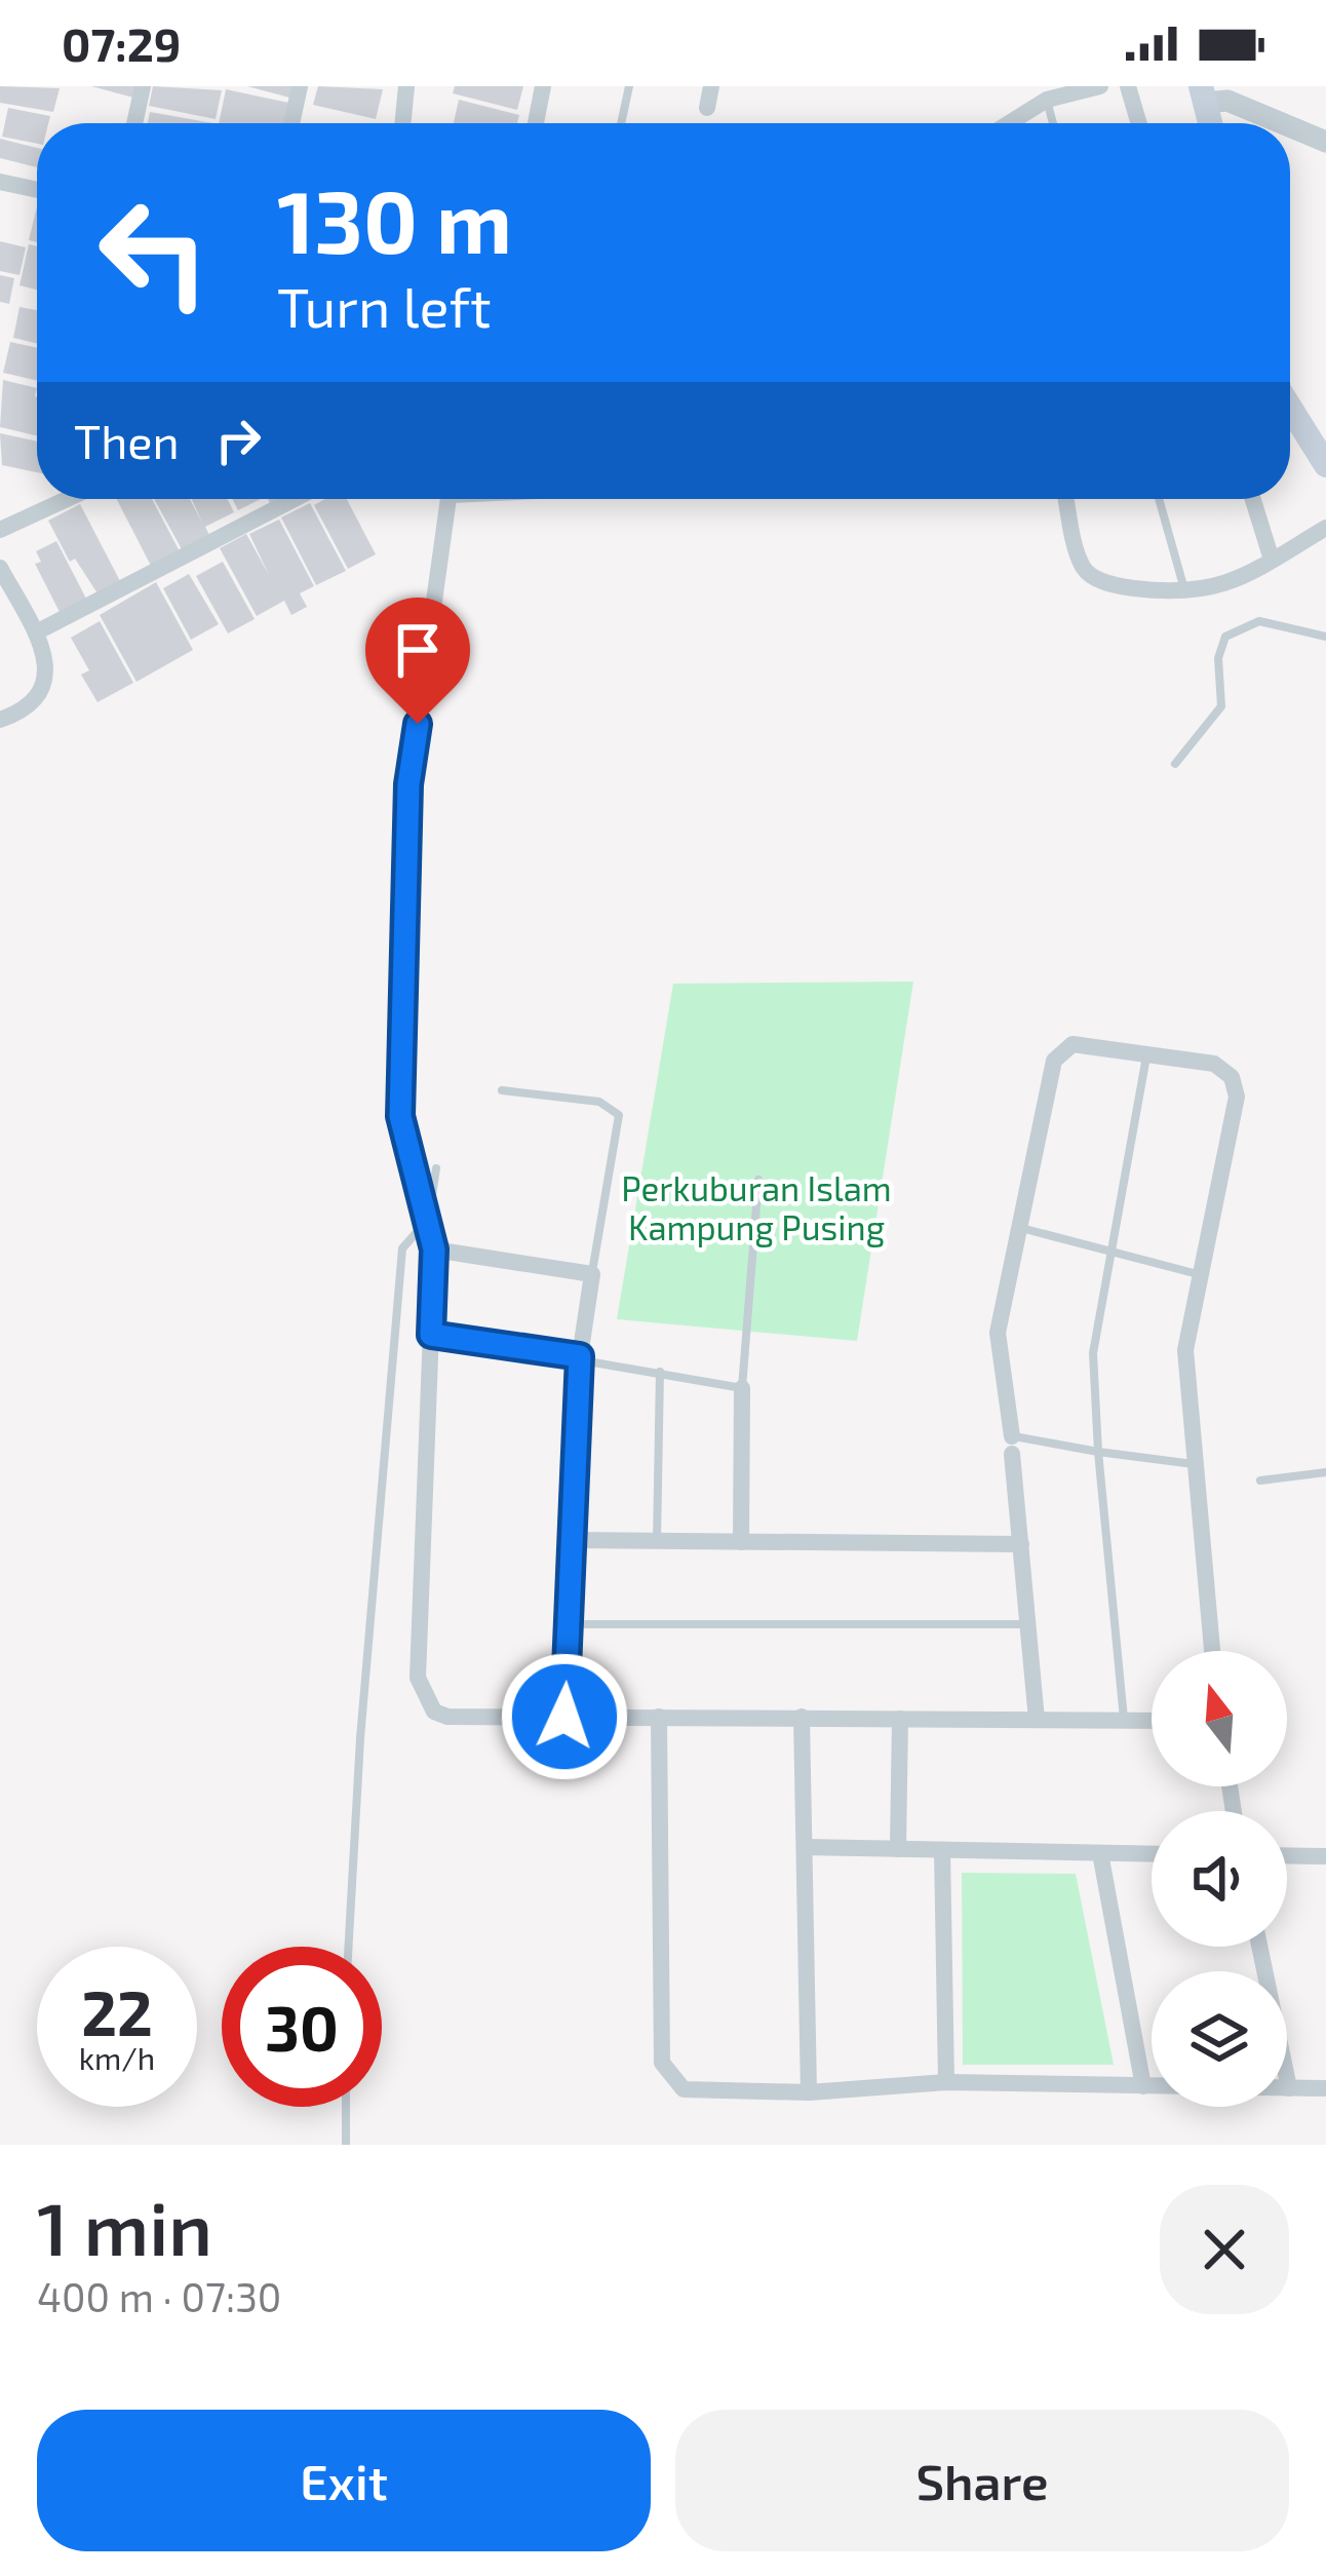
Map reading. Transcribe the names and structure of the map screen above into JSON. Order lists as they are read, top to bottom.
{
  "parks": ["Perkuburan Islam Kampung Pusing"],
  "north": "top",
  "page": {
    "status": "07:29",
    "turn": ["130 m", "Turn left"],
    "then": "Then",
    "speed": "22 km/h",
    "limit": "30",
    "heading": ["1 min", "400 m · 07:30"],
    "buttons": ["Exit", "Share"]
  }
}
